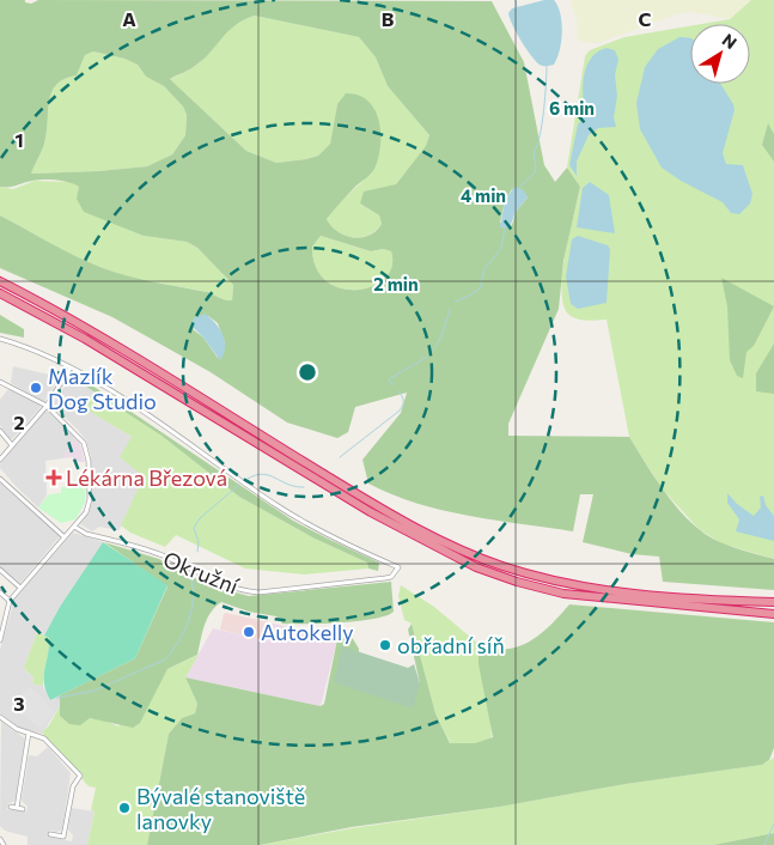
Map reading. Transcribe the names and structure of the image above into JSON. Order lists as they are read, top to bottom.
{
  "streets": {
    "street": ["Okružní"]
  },
  "places": {
    "other": [
      "Mazlík Dog Studio",
      "Autokelly",
      "obřadní síň",
      "Bývalé stanoviště lanovky"
    ],
    "health": ["Lékárna Březová"]
  },
  "north": "top right",
  "grid": {
    "columns": ["A", "B", "C"],
    "rows": ["1", "2", "3"]
  },
  "rings": ["6 min", "4 min", "2 min"]
}
